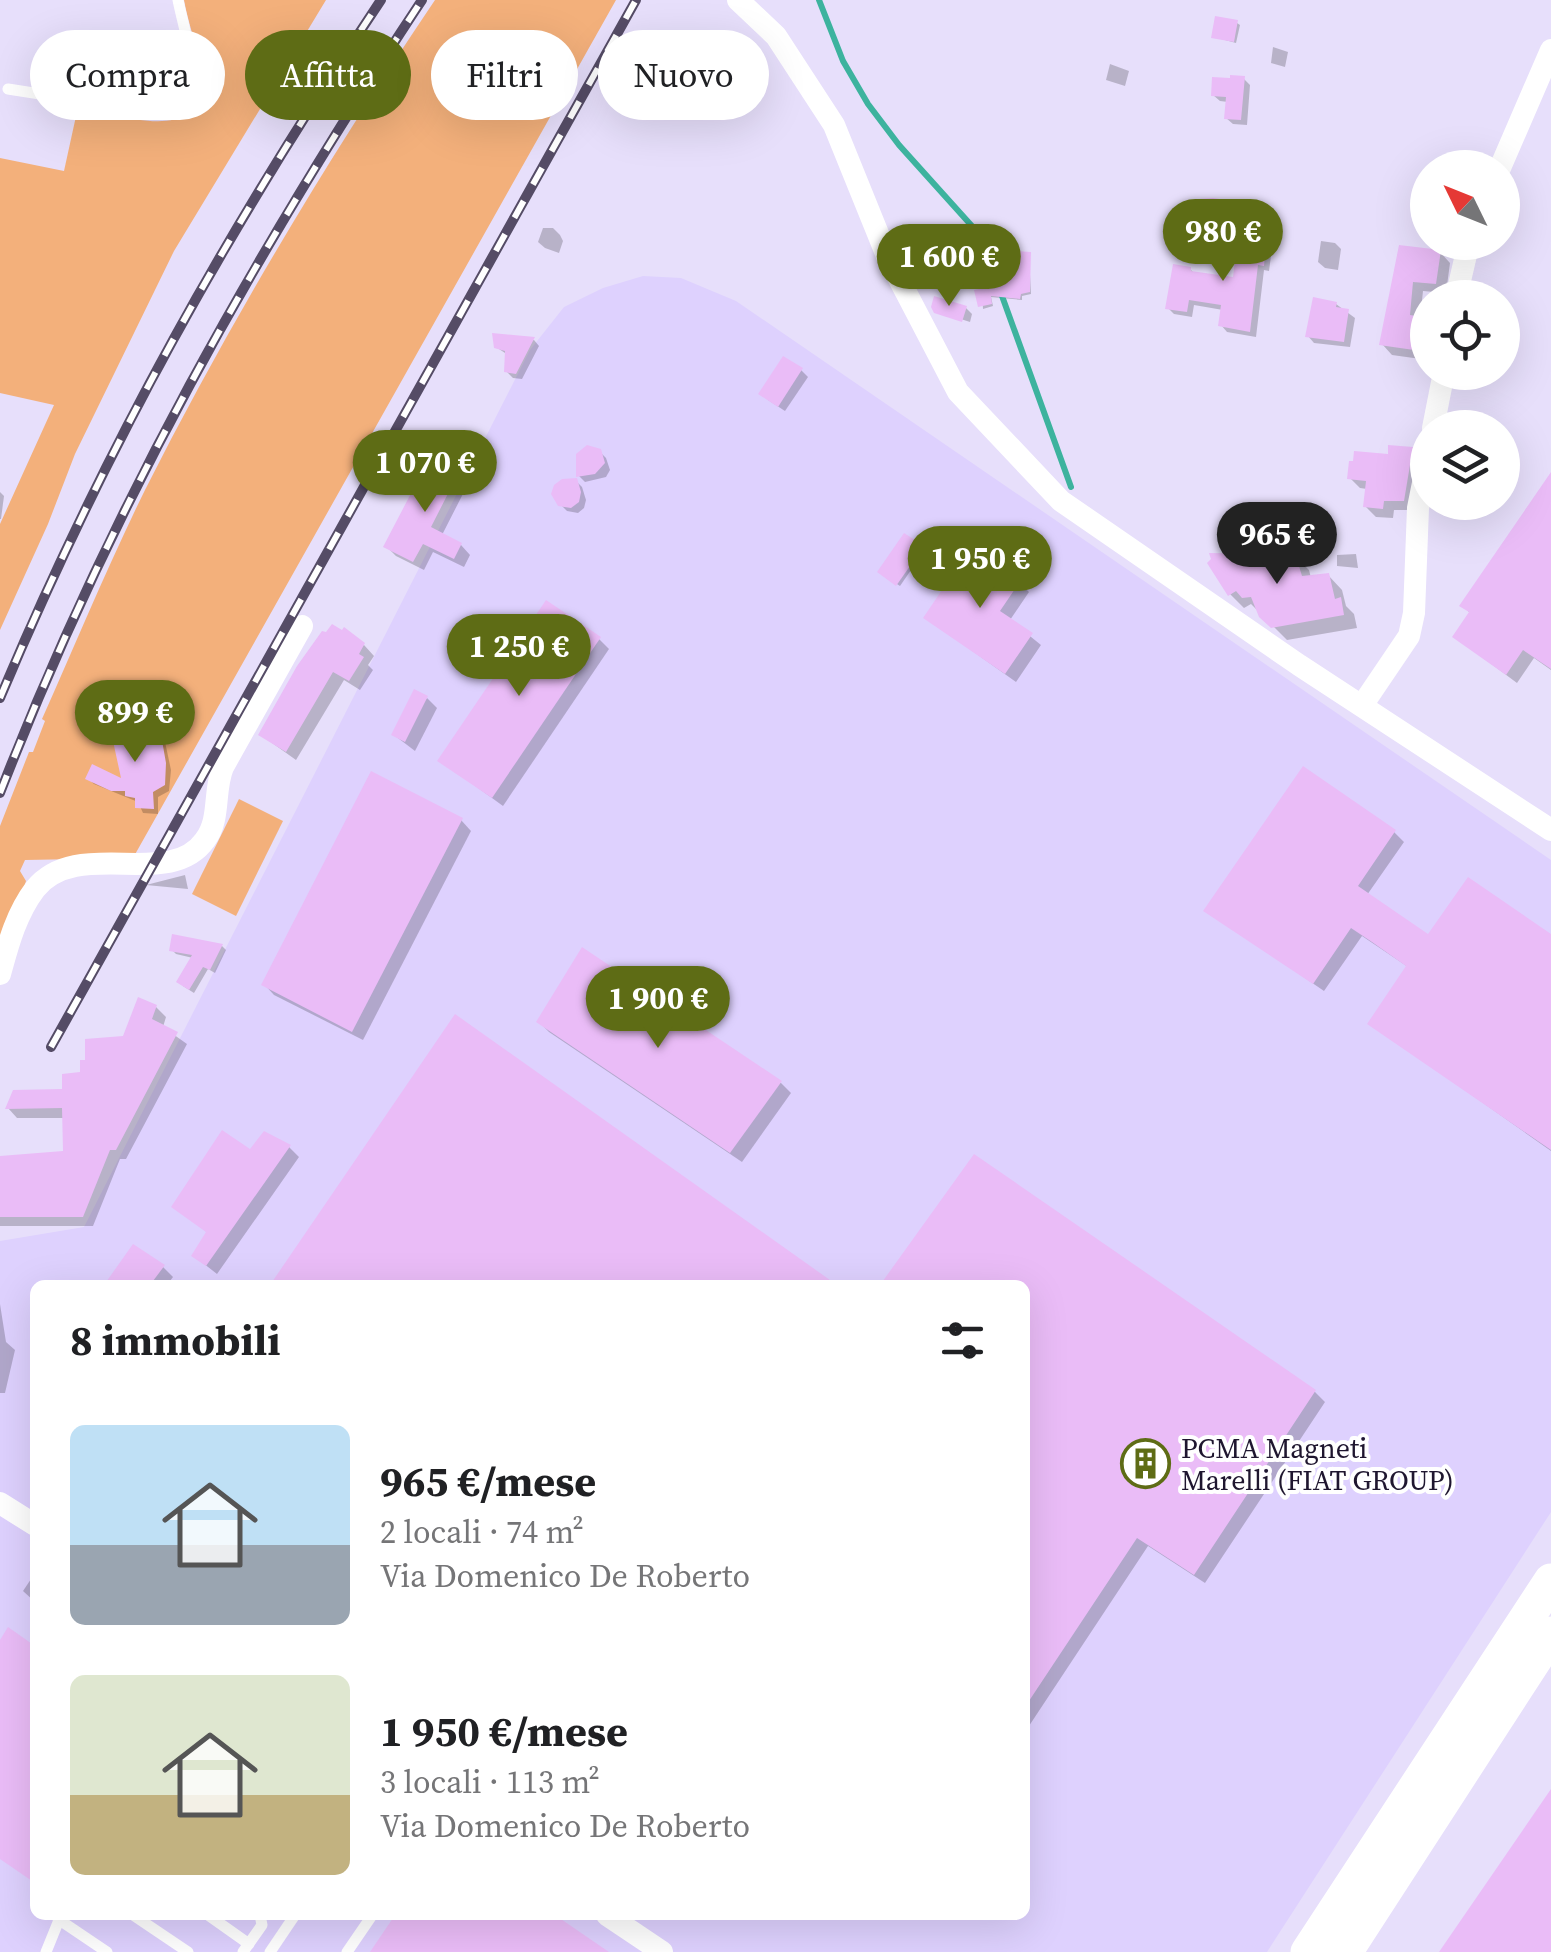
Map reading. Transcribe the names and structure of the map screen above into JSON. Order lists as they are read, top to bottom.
{
  "places": {
    "building": ["PCMA Magneti Marelli (FIAT GROUP)"]
  },
  "north": "top left",
  "page": {
    "chip": [
      "Compra",
      "Affitta",
      "Filtri",
      "Nuovo"
    ],
    "price": [
      "980 €",
      "1 600 €",
      "1 070 €",
      "965 €",
      "1 950 €",
      "1 250 €",
      "899 €",
      "1 900 €"
    ],
    "heading": "8 immobili",
    "list": [
      {
        "name": "965 €/mese",
        "note": "2 locali · 74 m² · Via Domenico De Roberto"
      },
      {
        "name": "1 950 €/mese",
        "note": "3 locali · 113 m² · Via Domenico De Roberto"
      }
    ]
  }
}
